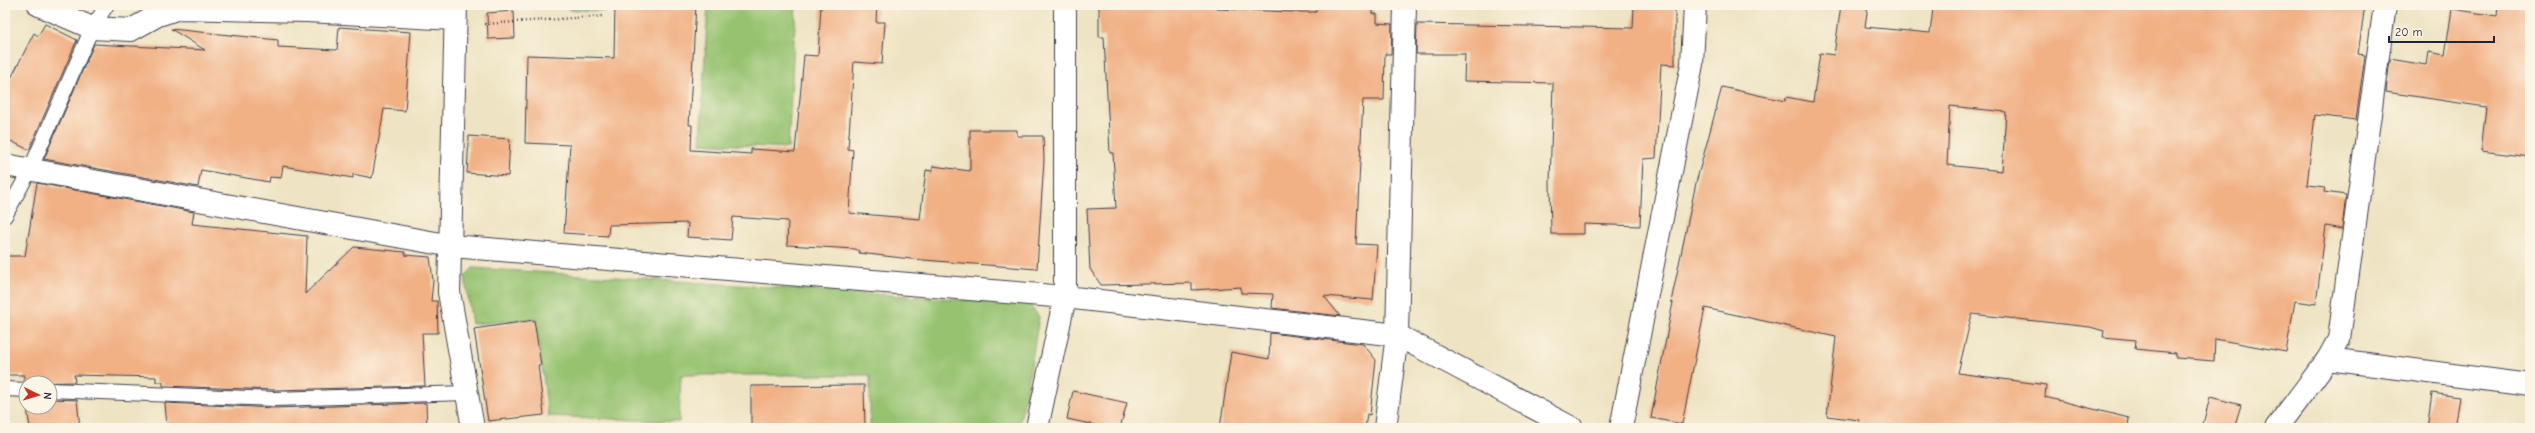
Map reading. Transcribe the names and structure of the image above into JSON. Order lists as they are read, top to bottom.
{
  "scale_bar": "20 m",
  "north": "right"
}
